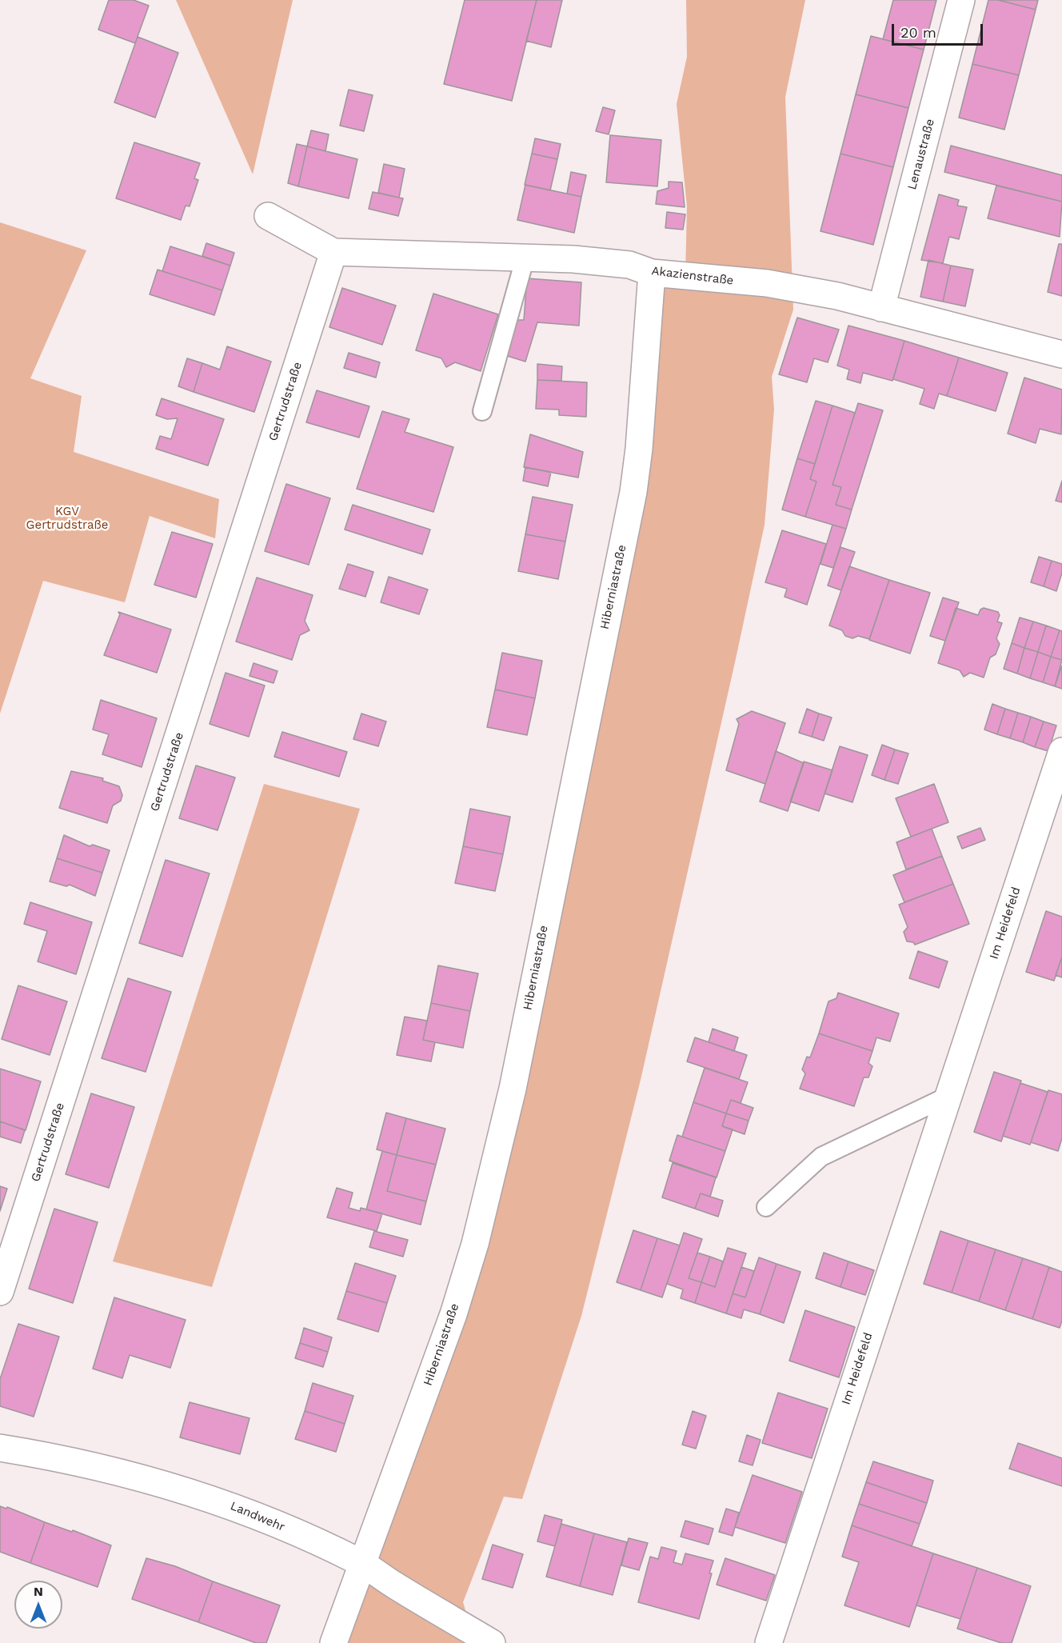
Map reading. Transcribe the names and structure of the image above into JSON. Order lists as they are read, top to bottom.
{
  "streets": {
    "street": [
      "Lenaustraße",
      "Akazienstraße",
      "Gertrudstraße",
      "Hiberniastraße",
      "Im Heidefeld",
      "Landwehr"
    ]
  },
  "crossings": [
    ["Lenaustraße", "Akazienstraße"],
    ["Akazienstraße", "Gertrudstraße"],
    ["Akazienstraße", "Hiberniastraße"],
    ["Hiberniastraße", "Landwehr"]
  ],
  "parks": ["KGV Gertrudstraße"],
  "scale_bar": "20 m",
  "north": "top"
}
